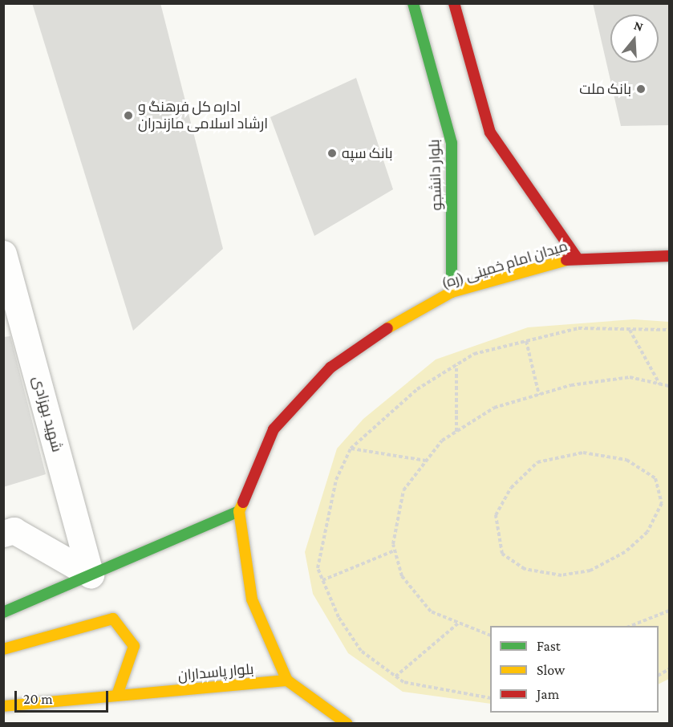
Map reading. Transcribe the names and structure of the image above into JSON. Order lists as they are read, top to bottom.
{
  "streets": {
    "main road": ["بلوار دانشجو", "میدان امام خمینی (ره)", "بلوار پاسداران"],
    "street": ["شهید بهزادی"]
  },
  "crossings": [
    ["بلوار دانشجو", "میدان امام خمینی (ره)"]
  ],
  "places": ["بانک ملت", "اداره کل فرهنگ و ارشاد اسلامی مازندران", "بانک سپه"],
  "legend": ["Fast", "Slow", "Jam"],
  "scale_bar": "20 m",
  "north": "top"
}
